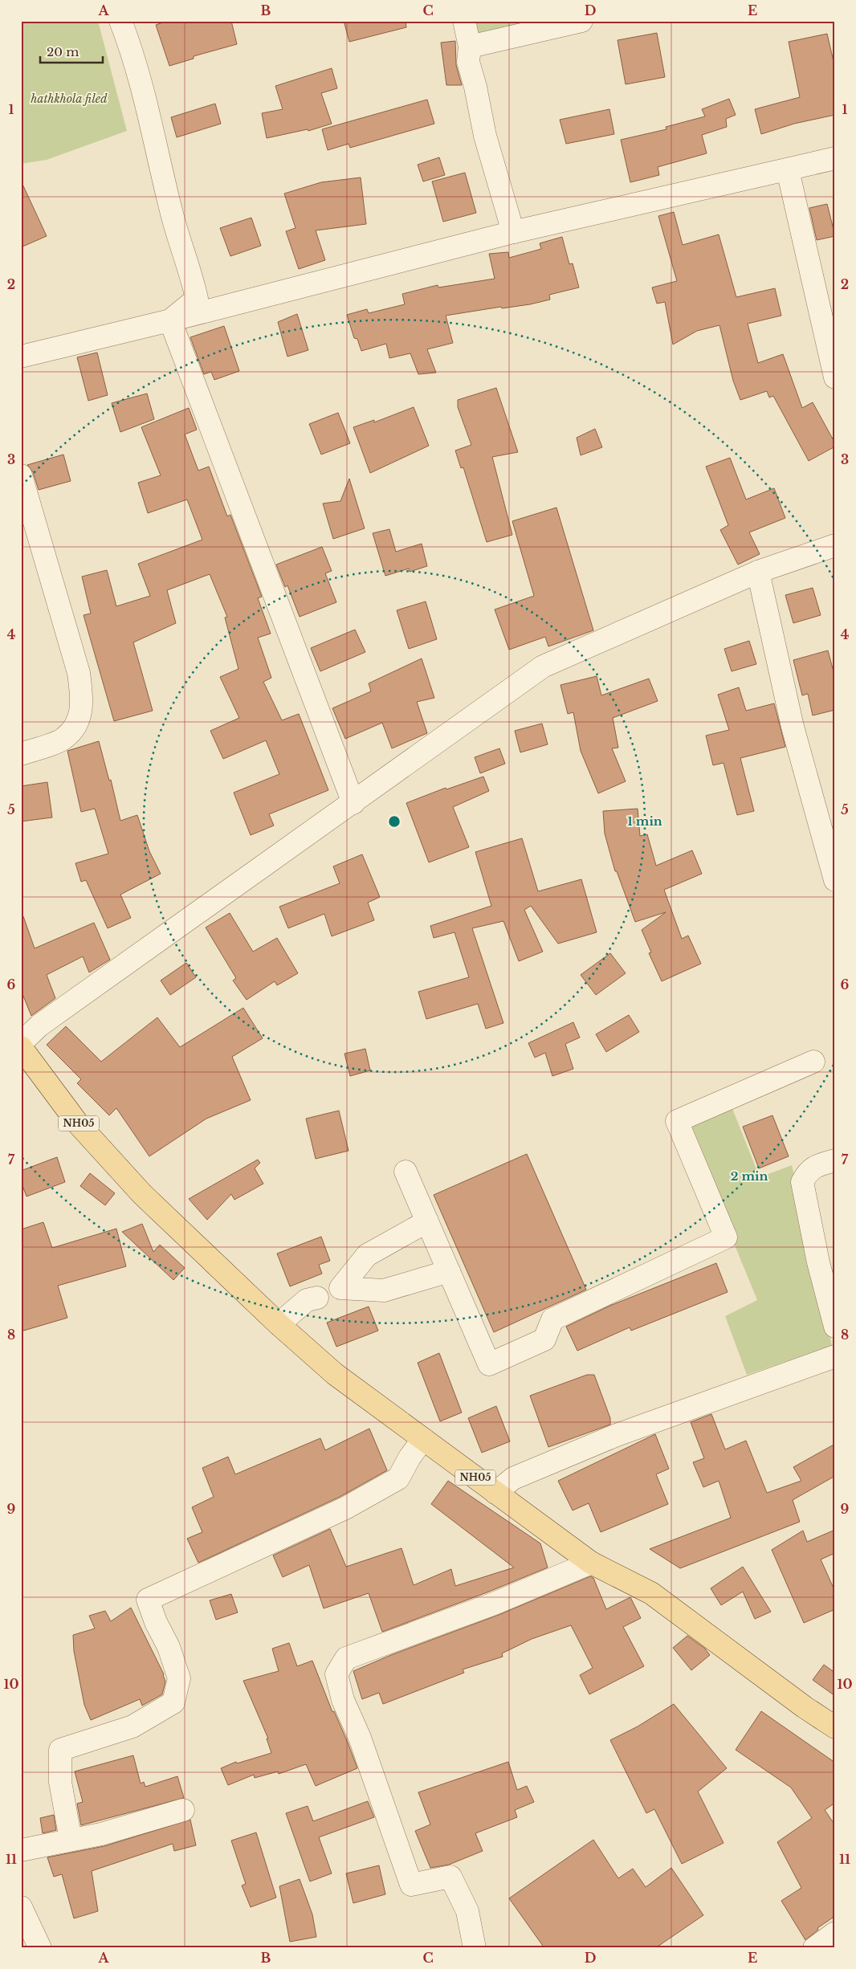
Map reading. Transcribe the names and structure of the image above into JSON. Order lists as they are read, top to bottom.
{
  "streets": {
    "main road": ["NH05"]
  },
  "parks": ["hathkhola filed"],
  "scale_bar": "20 m",
  "grid": {
    "columns": [
      "A",
      "B",
      "C",
      "D",
      "E"
    ],
    "rows": [
      "1",
      "2",
      "3",
      "4",
      "5",
      "6",
      "7",
      "8",
      "9",
      "10",
      "11"
    ]
  },
  "rings": ["1 min", "2 min"]
}
